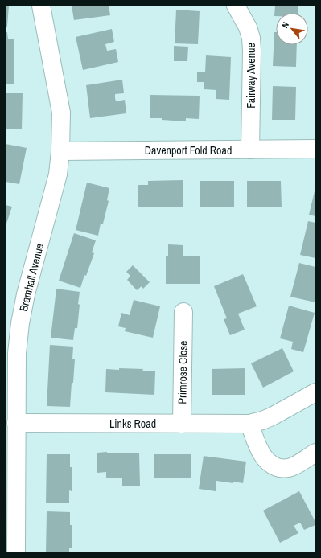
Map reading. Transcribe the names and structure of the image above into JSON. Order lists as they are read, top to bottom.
{
  "streets": {
    "street": [
      "Fairway Avenue",
      "Davenport Fold Road",
      "Bramhall Avenue",
      "Primrose Close",
      "Links Road"
    ]
  },
  "crossings": [
    ["Fairway Avenue", "Davenport Fold Road"],
    ["Davenport Fold Road", "Bramhall Avenue"],
    ["Bramhall Avenue", "Links Road"],
    ["Primrose Close", "Links Road"]
  ],
  "north": "top left"
}
